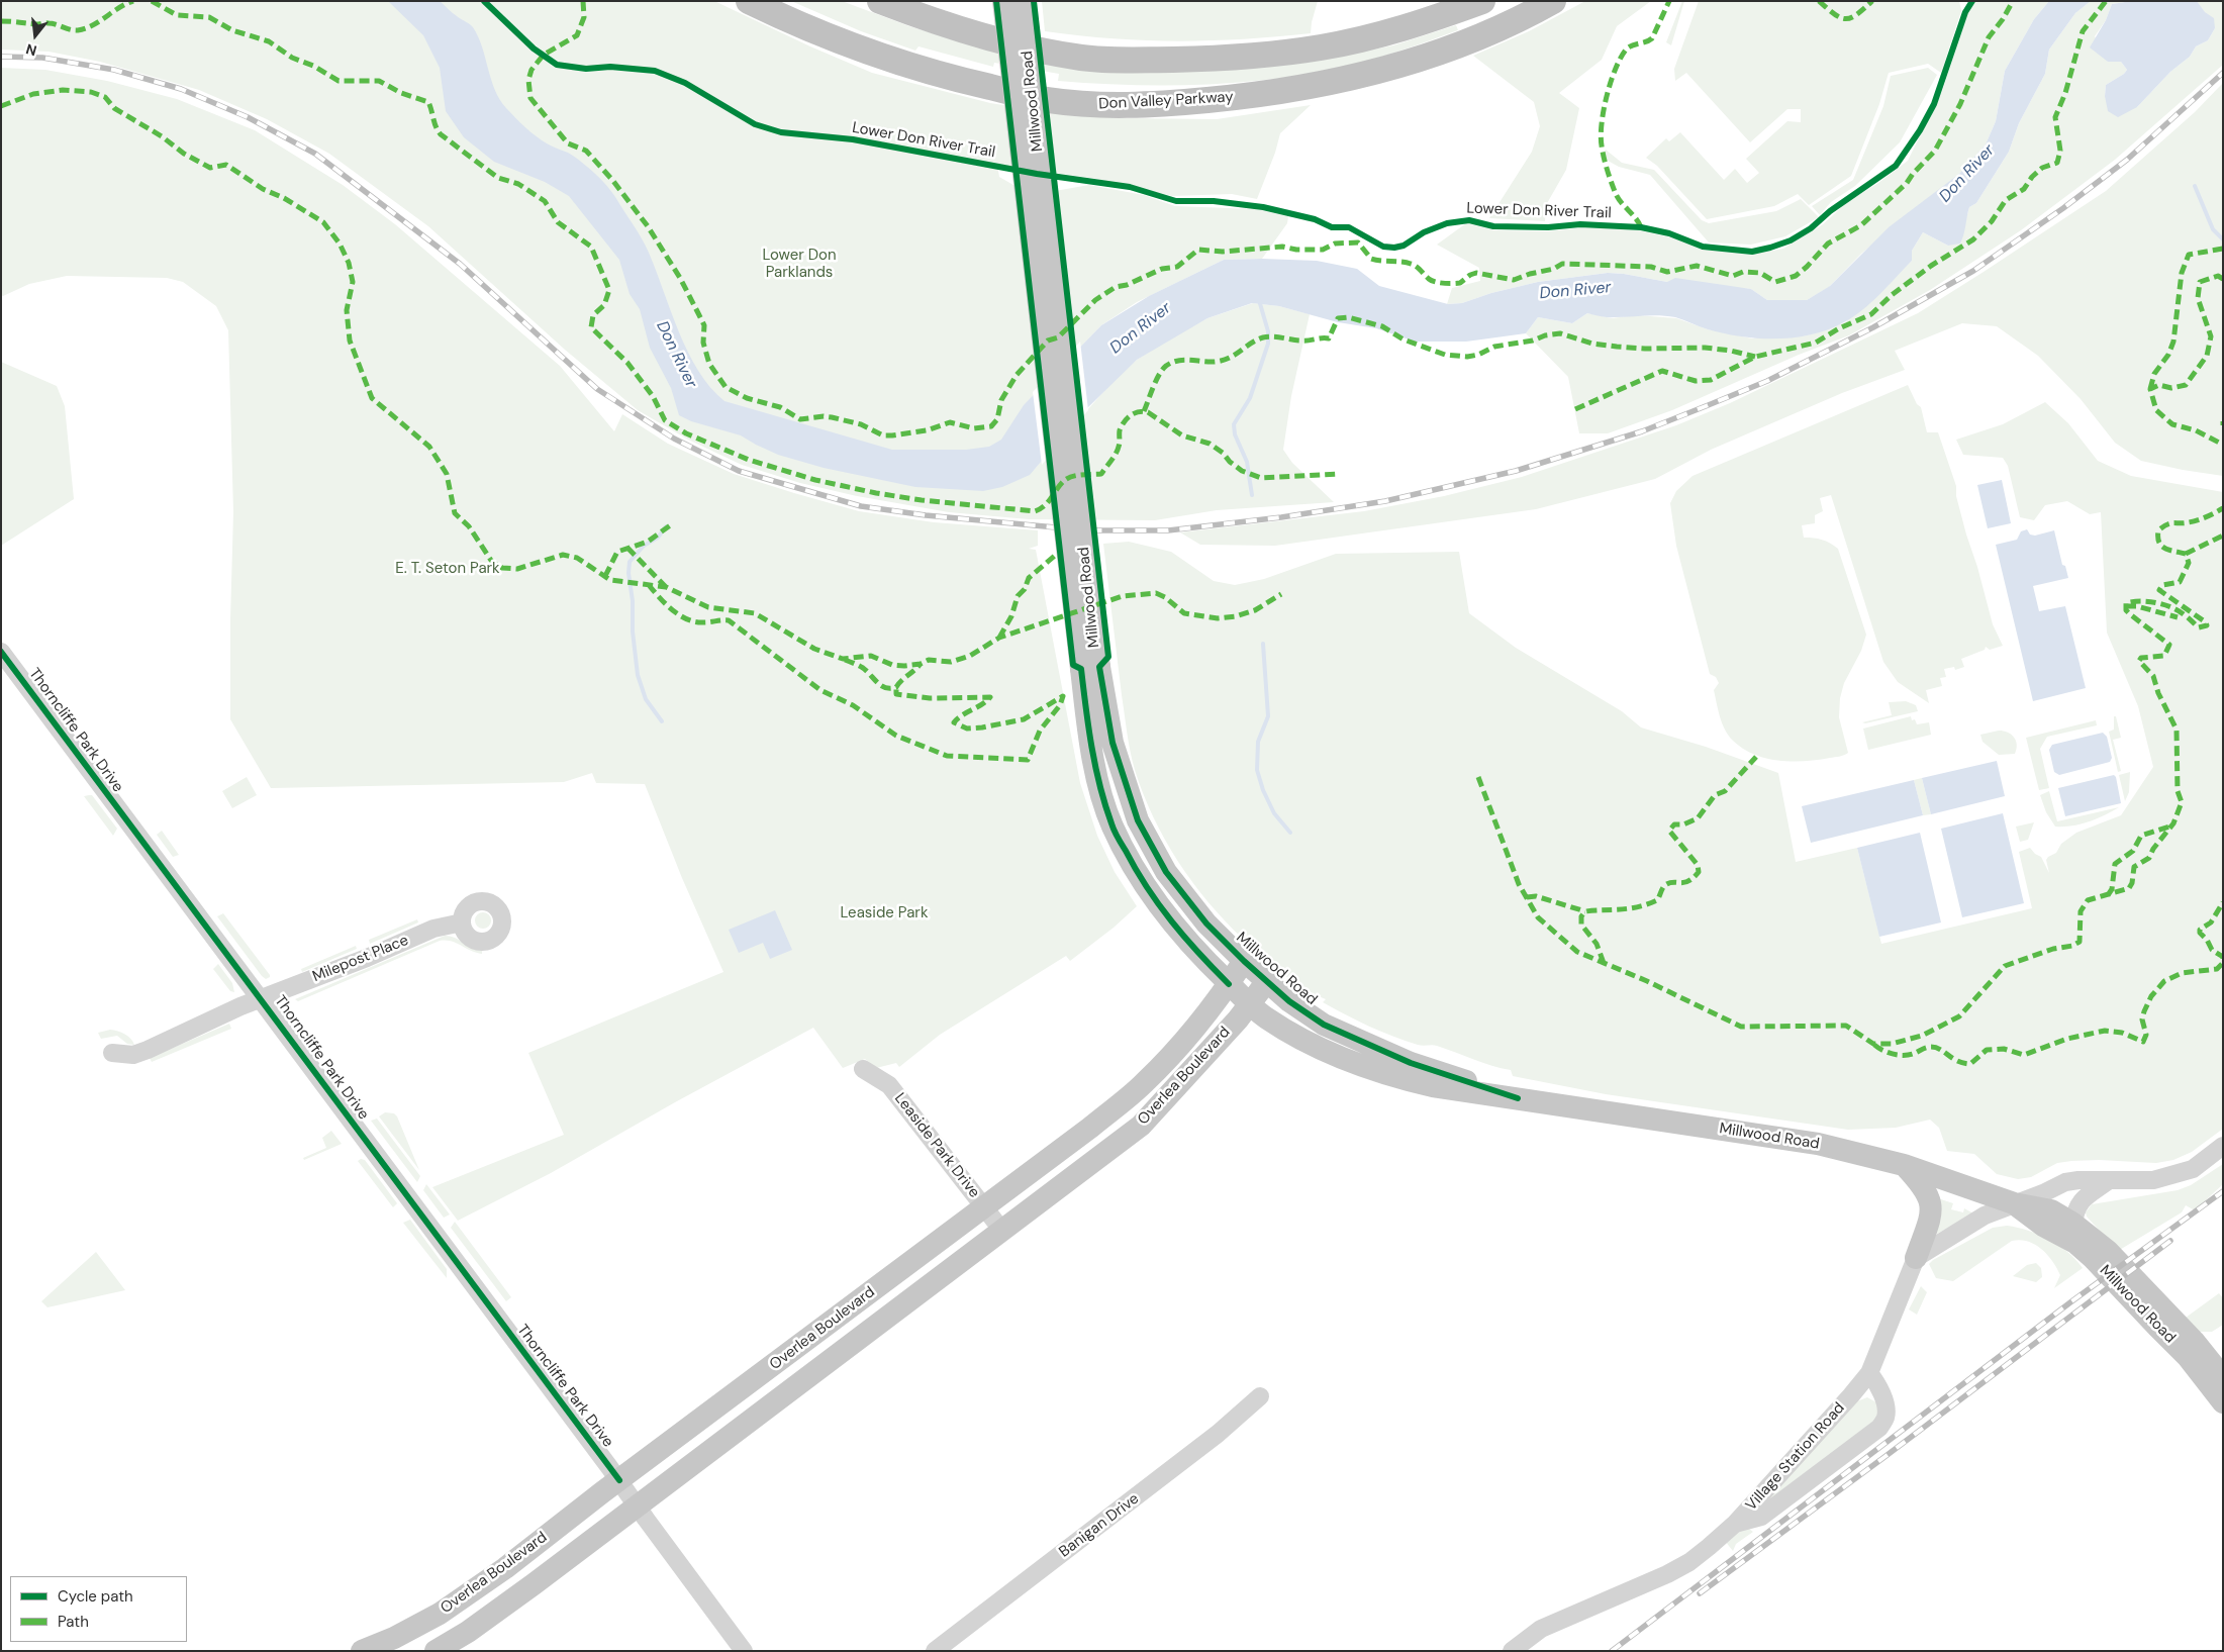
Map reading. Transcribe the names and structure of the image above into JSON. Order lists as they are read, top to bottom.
{
  "streets": {
    "highway": ["Don Valley Parkway"],
    "main road": ["Millwood Road", "Overlea Boulevard"],
    "street": [
      "Thorncliffe Park Drive",
      "Milepost Place",
      "Leaside Park Drive",
      "Village Station Road",
      "Banigan Drive"
    ],
    "cycle path": ["Lower Don River Trail"]
  },
  "crossings": [
    ["Millwood Road", "Overlea Boulevard"],
    ["Thorncliffe Park Drive", "Milepost Place"],
    ["Thorncliffe Park Drive", "Overlea Boulevard"],
    ["Overlea Boulevard", "Leaside Park Drive"]
  ],
  "water": ["Don River"],
  "parks": ["Lower Don Parklands", "E. T. Seton Park", "Leaside Park"],
  "legend": ["Cycle path", "Path"],
  "north": "bottom"
}
